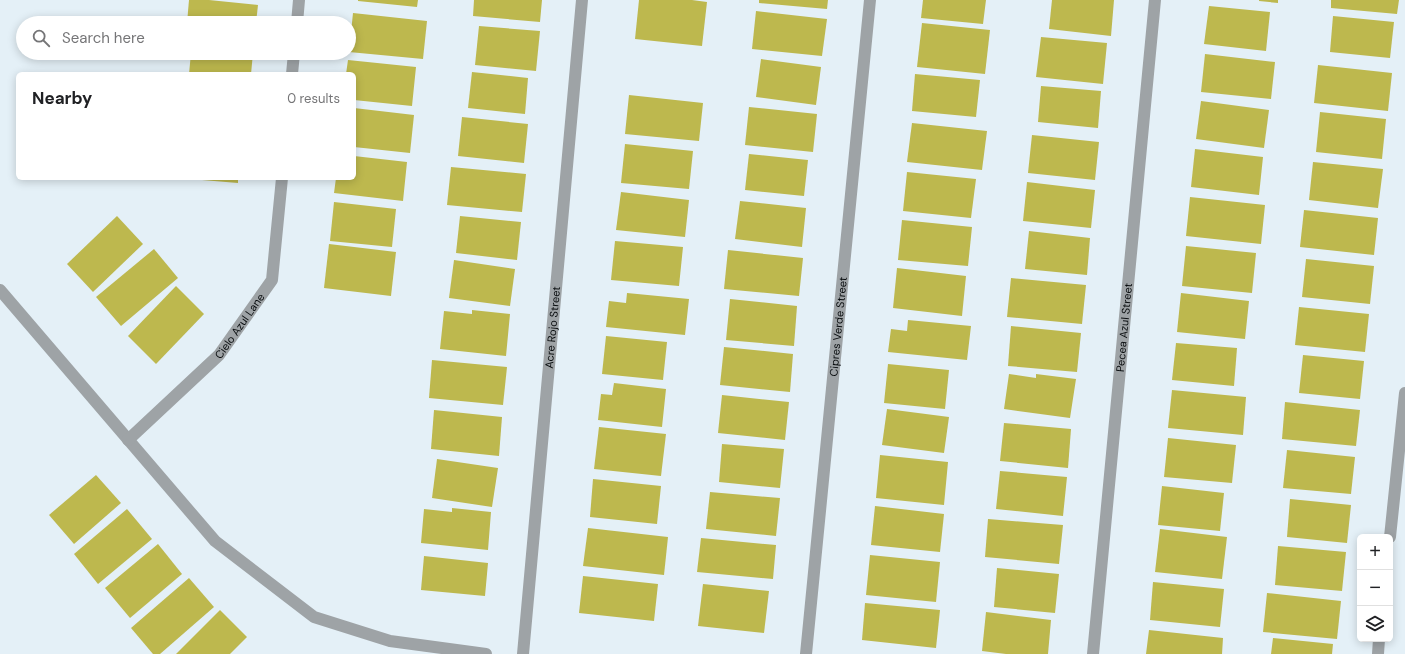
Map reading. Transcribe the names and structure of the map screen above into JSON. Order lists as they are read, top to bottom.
{
  "streets": {
    "street": [
      "Cielo Azul Lane",
      "Acre Rojo Street",
      "Cipres Verde Street",
      "Pecea Azul Street"
    ]
  },
  "page": {
    "search": "Search here",
    "heading": ["Nearby", "0 results"],
    "map_buttons": ["+", "−"]
  }
}
